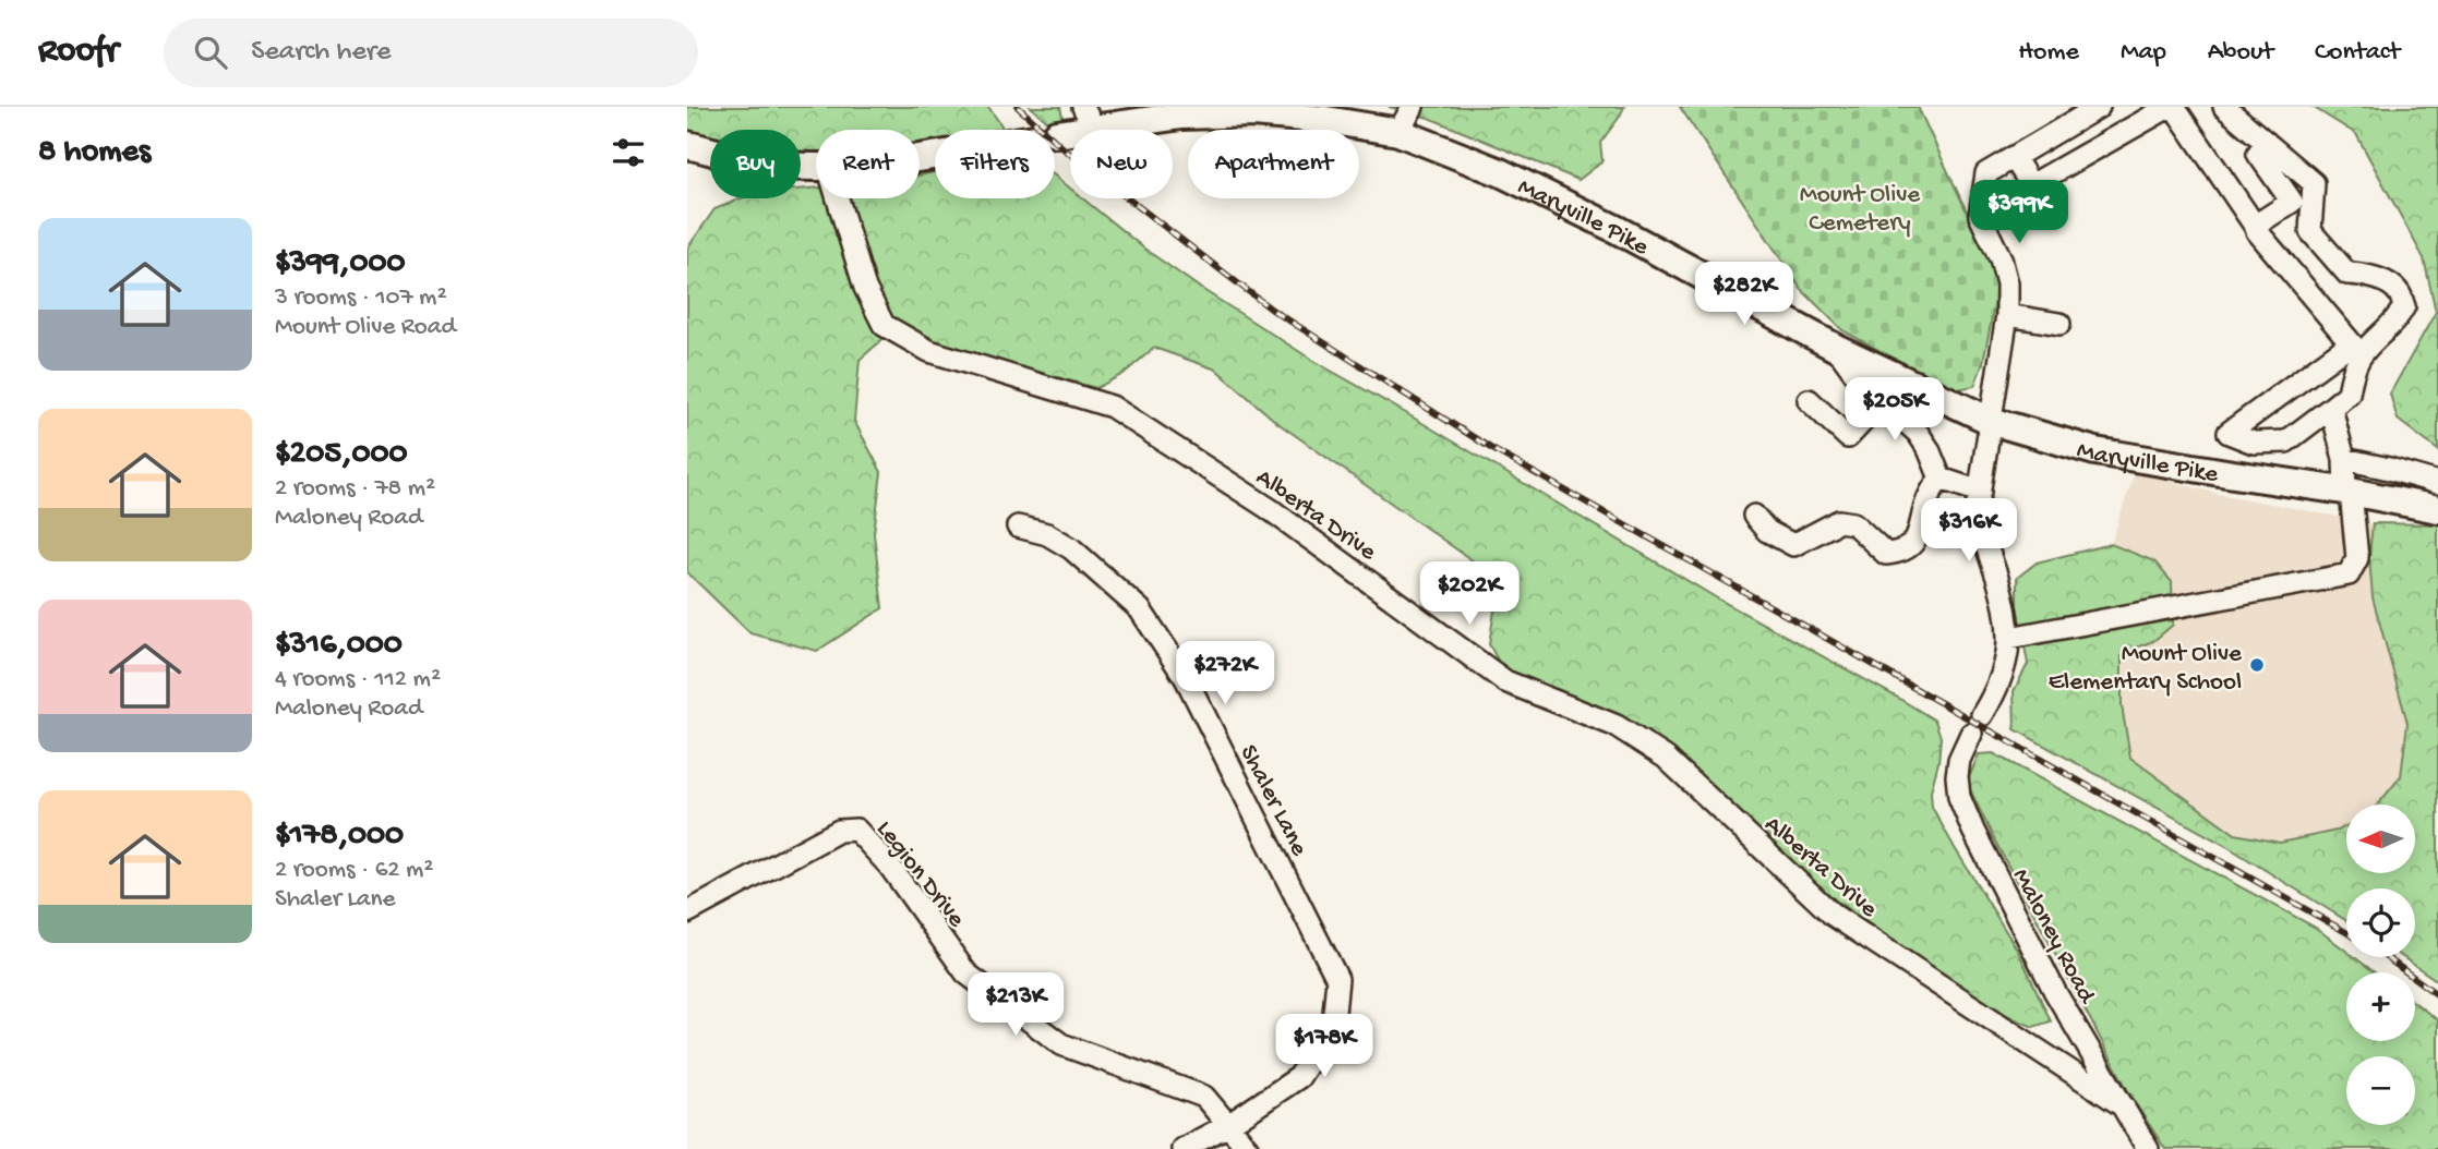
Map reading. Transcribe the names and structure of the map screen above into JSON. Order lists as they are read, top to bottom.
{
  "streets": {
    "main road": ["Maryville Pike"],
    "street": [
      "Alberta Drive",
      "Shaler Lane",
      "Legion Drive",
      "Maloney Road"
    ]
  },
  "crossings": [
    ["Maryville Pike", "Maloney Road"],
    ["Alberta Drive", "Maloney Road"],
    ["Shaler Lane", "Legion Drive"]
  ],
  "parks": ["Mount Olive Cemetery"],
  "places": ["Mount Olive Elementary School"],
  "north": "left",
  "page": {
    "header": "Roofr",
    "search": "Search here",
    "nav": [
      "Home",
      "Map",
      "About",
      "Contact"
    ],
    "heading": "8 homes",
    "chip": [
      "Buy",
      "Rent",
      "Filters",
      "New",
      "Apartment"
    ],
    "price": [
      "$399K",
      "$282K",
      "$205K",
      "$316K",
      "$202K",
      "$272K",
      "$213K",
      "$178K"
    ],
    "list": [
      {
        "name": "$399,000",
        "note": "3 rooms · 107 m² · Mount Olive Road"
      },
      {
        "name": "$205,000",
        "note": "2 rooms · 78 m² · Maloney Road"
      },
      {
        "name": "$316,000",
        "note": "4 rooms · 112 m² · Maloney Road"
      },
      {
        "name": "$178,000",
        "note": "2 rooms · 62 m² · Shaler Lane"
      }
    ],
    "map_buttons": ["+", "−"]
  }
}
